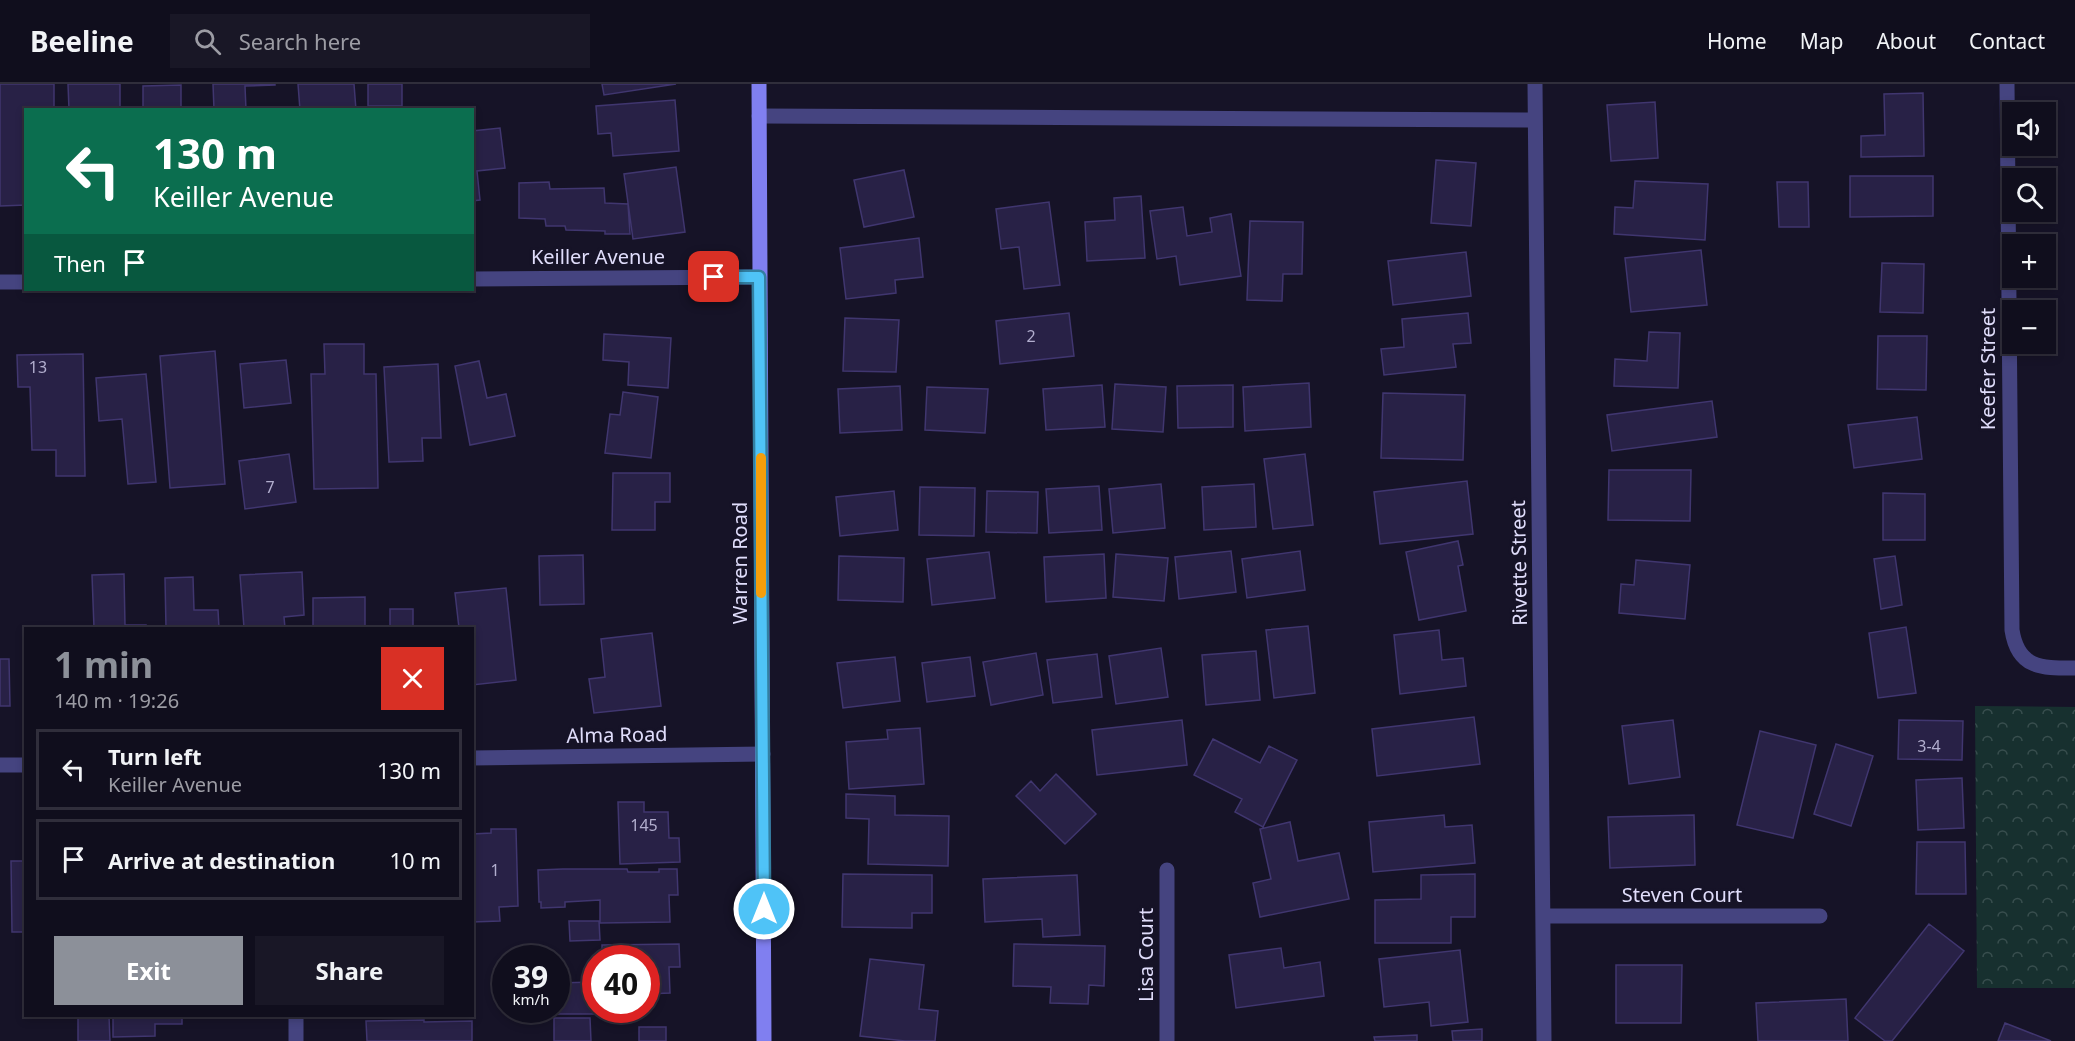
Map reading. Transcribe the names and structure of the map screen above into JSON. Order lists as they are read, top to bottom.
{
  "streets": {
    "street": [
      "Keiller Avenue",
      "Keefer Street",
      "Warren Road",
      "Rivette Street",
      "Alma Road",
      "Steven Court",
      "Lisa Court"
    ]
  },
  "crossings": [
    ["Keiller Avenue", "Warren Road"],
    ["Warren Road", "Alma Road"],
    ["Rivette Street", "Steven Court"]
  ],
  "house_numbers": [
    "2",
    "13",
    "7",
    "3-4",
    "145",
    "1"
  ],
  "page": {
    "header": "Beeline",
    "search": "Search here",
    "nav": [
      "Home",
      "Map",
      "About",
      "Contact"
    ],
    "map_buttons": ["+", "−"],
    "turn": ["130 m", "Keiller Avenue"],
    "then": "Then",
    "heading": ["1 min", "140 m · 19:26"],
    "list": [
      {
        "name": "Turn left",
        "note": "Keiller Avenue",
        "value": "130 m"
      },
      {
        "name": "Arrive at destination",
        "value": "10 m"
      }
    ],
    "buttons": ["Exit", "Share"],
    "speed": "39 km/h",
    "limit": "40"
  }
}
